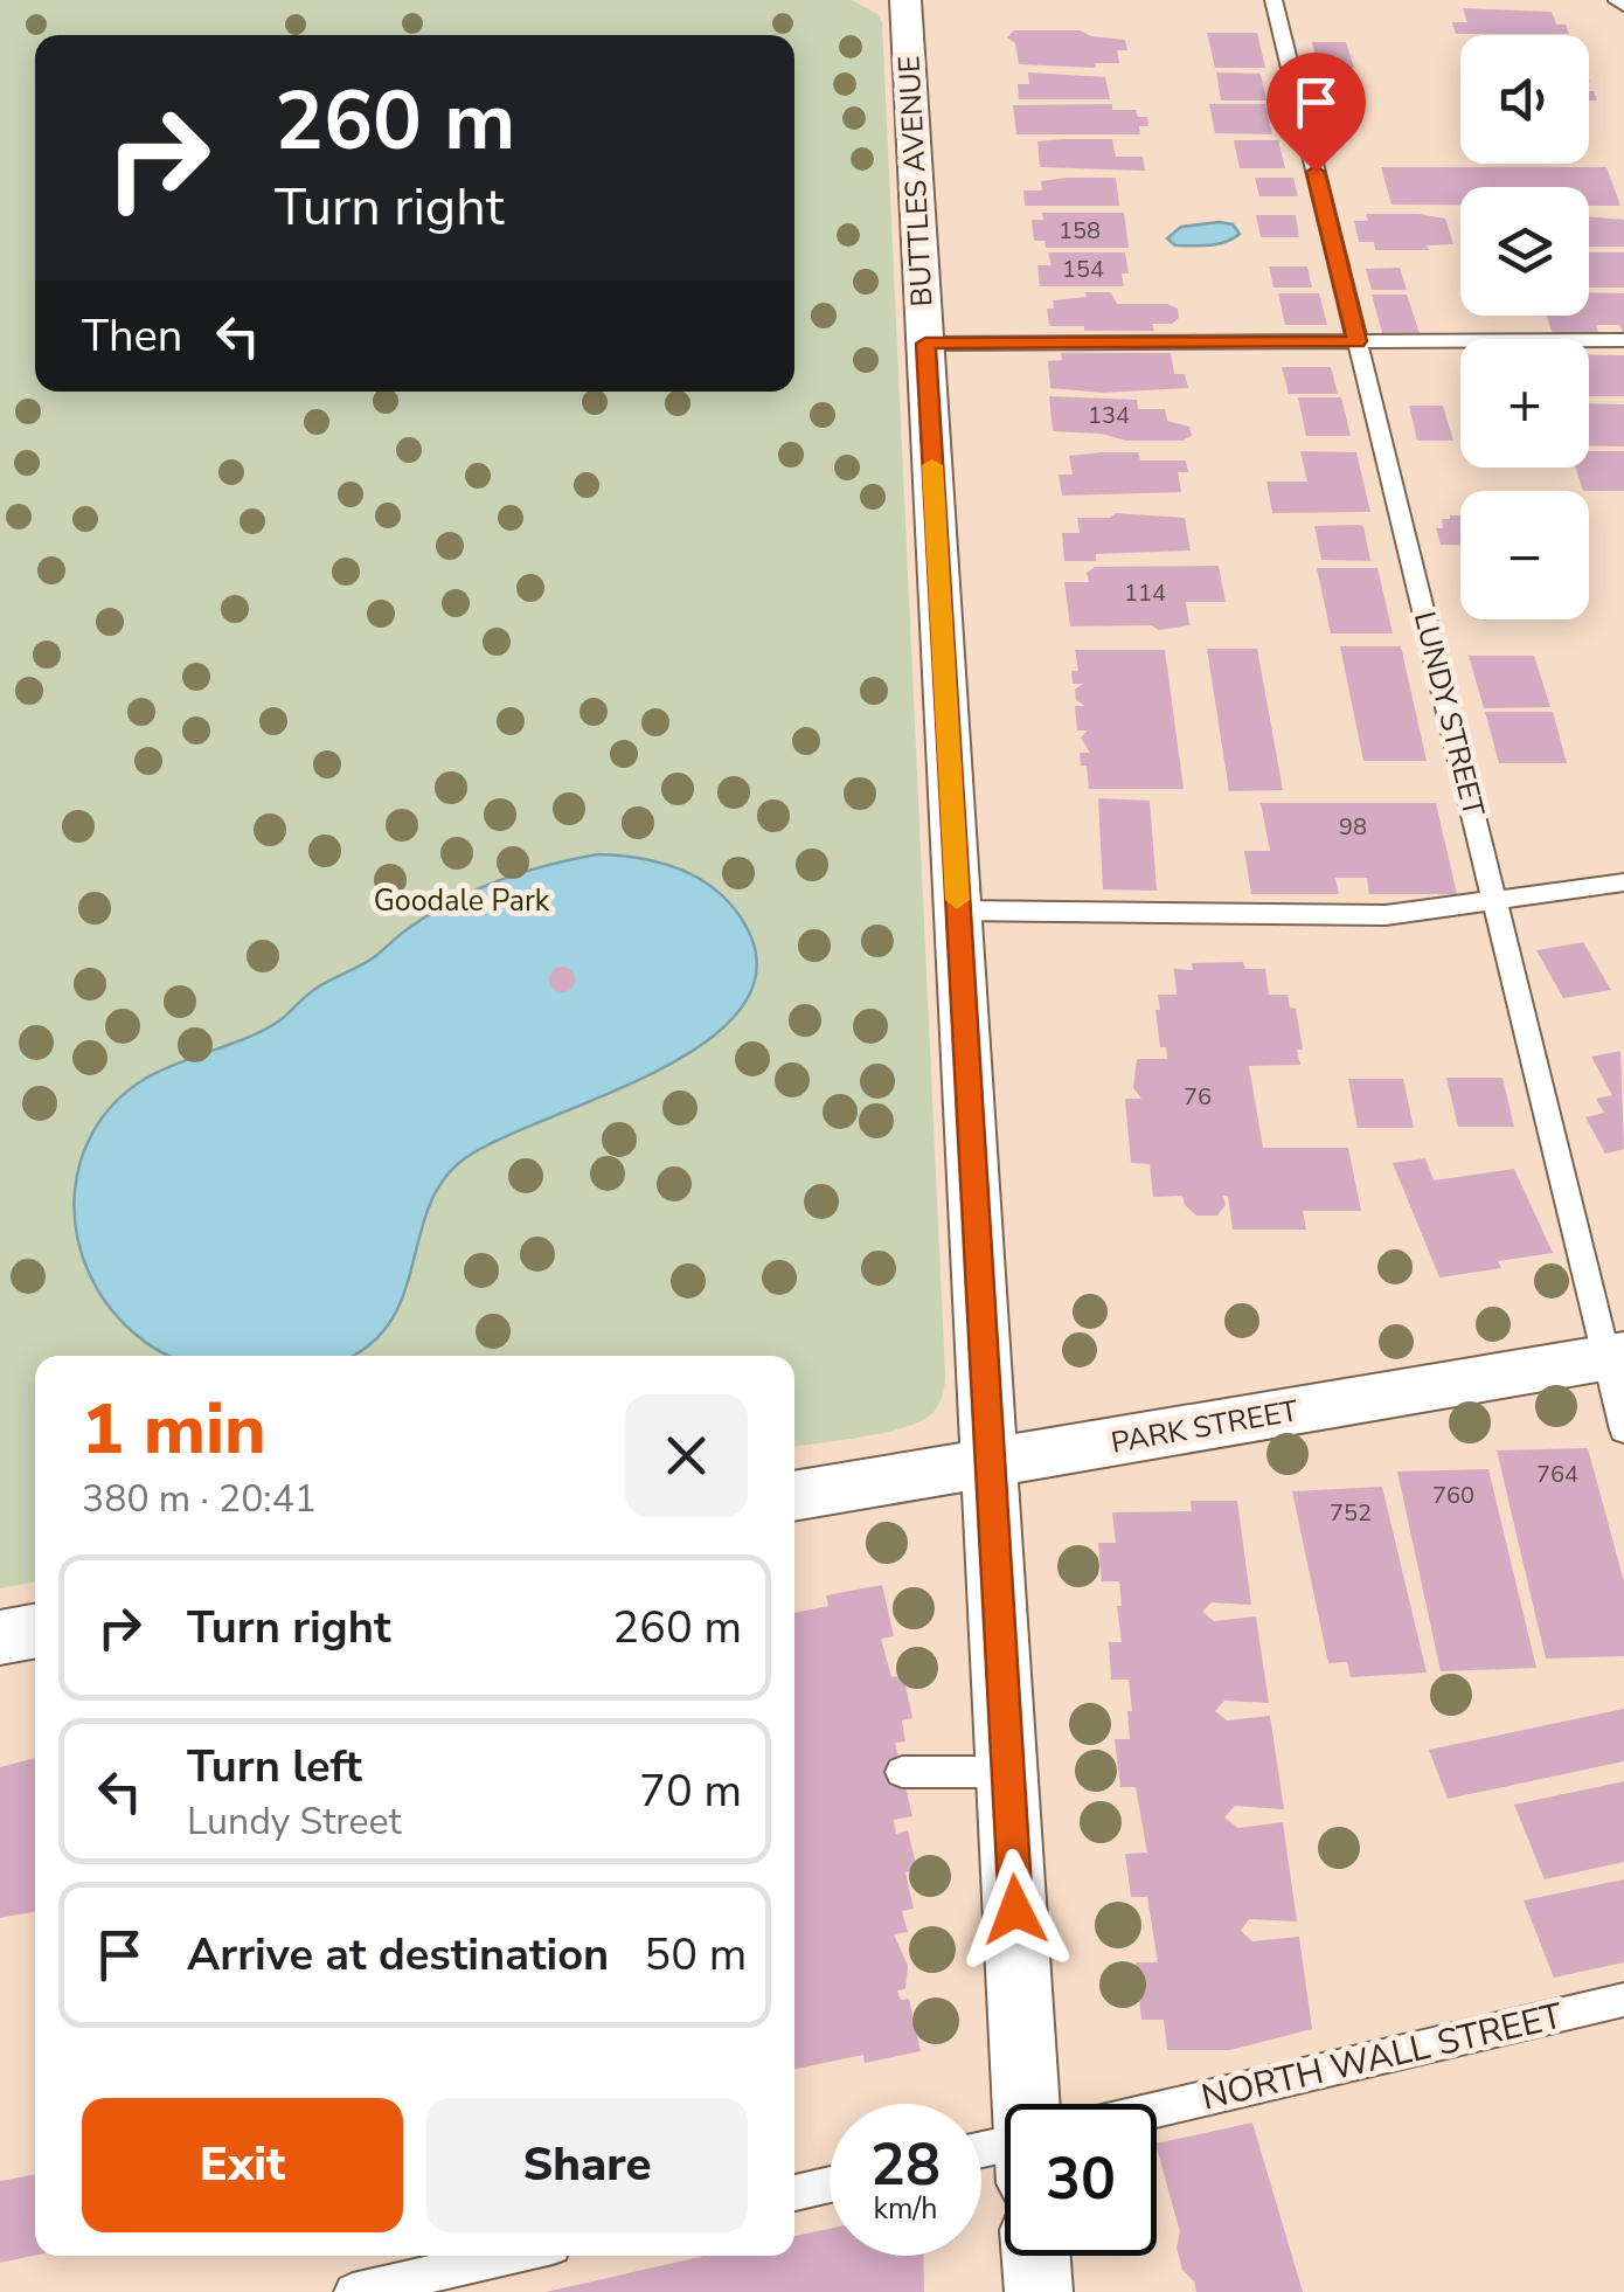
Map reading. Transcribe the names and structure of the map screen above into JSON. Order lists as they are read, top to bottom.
{
  "streets": {
    "street": ["BUTTLES AVENUE", "PARK STREET"],
    "lane": ["LUNDY STREET", "NORTH WALL STREET"]
  },
  "crossings": [
    ["BUTTLES AVENUE", "PARK STREET"],
    ["LUNDY STREET", "PARK STREET"]
  ],
  "parks": ["Goodale Park"],
  "house_numbers": [
    "158",
    "154",
    "134",
    "114",
    "98",
    "76",
    "764",
    "760",
    "752"
  ],
  "page": {
    "map_buttons": ["+", "−"],
    "turn": ["260 m", "Turn right"],
    "then": "Then",
    "heading": ["1 min", "380 m · 20:41"],
    "list": [
      {
        "name": "Turn right",
        "value": "260 m"
      },
      {
        "name": "Turn left",
        "note": "Lundy Street",
        "value": "70 m"
      },
      {
        "name": "Arrive at destination",
        "value": "50 m"
      }
    ],
    "buttons": ["Exit", "Share"],
    "speed": "28 km/h",
    "limit": "30"
  }
}
